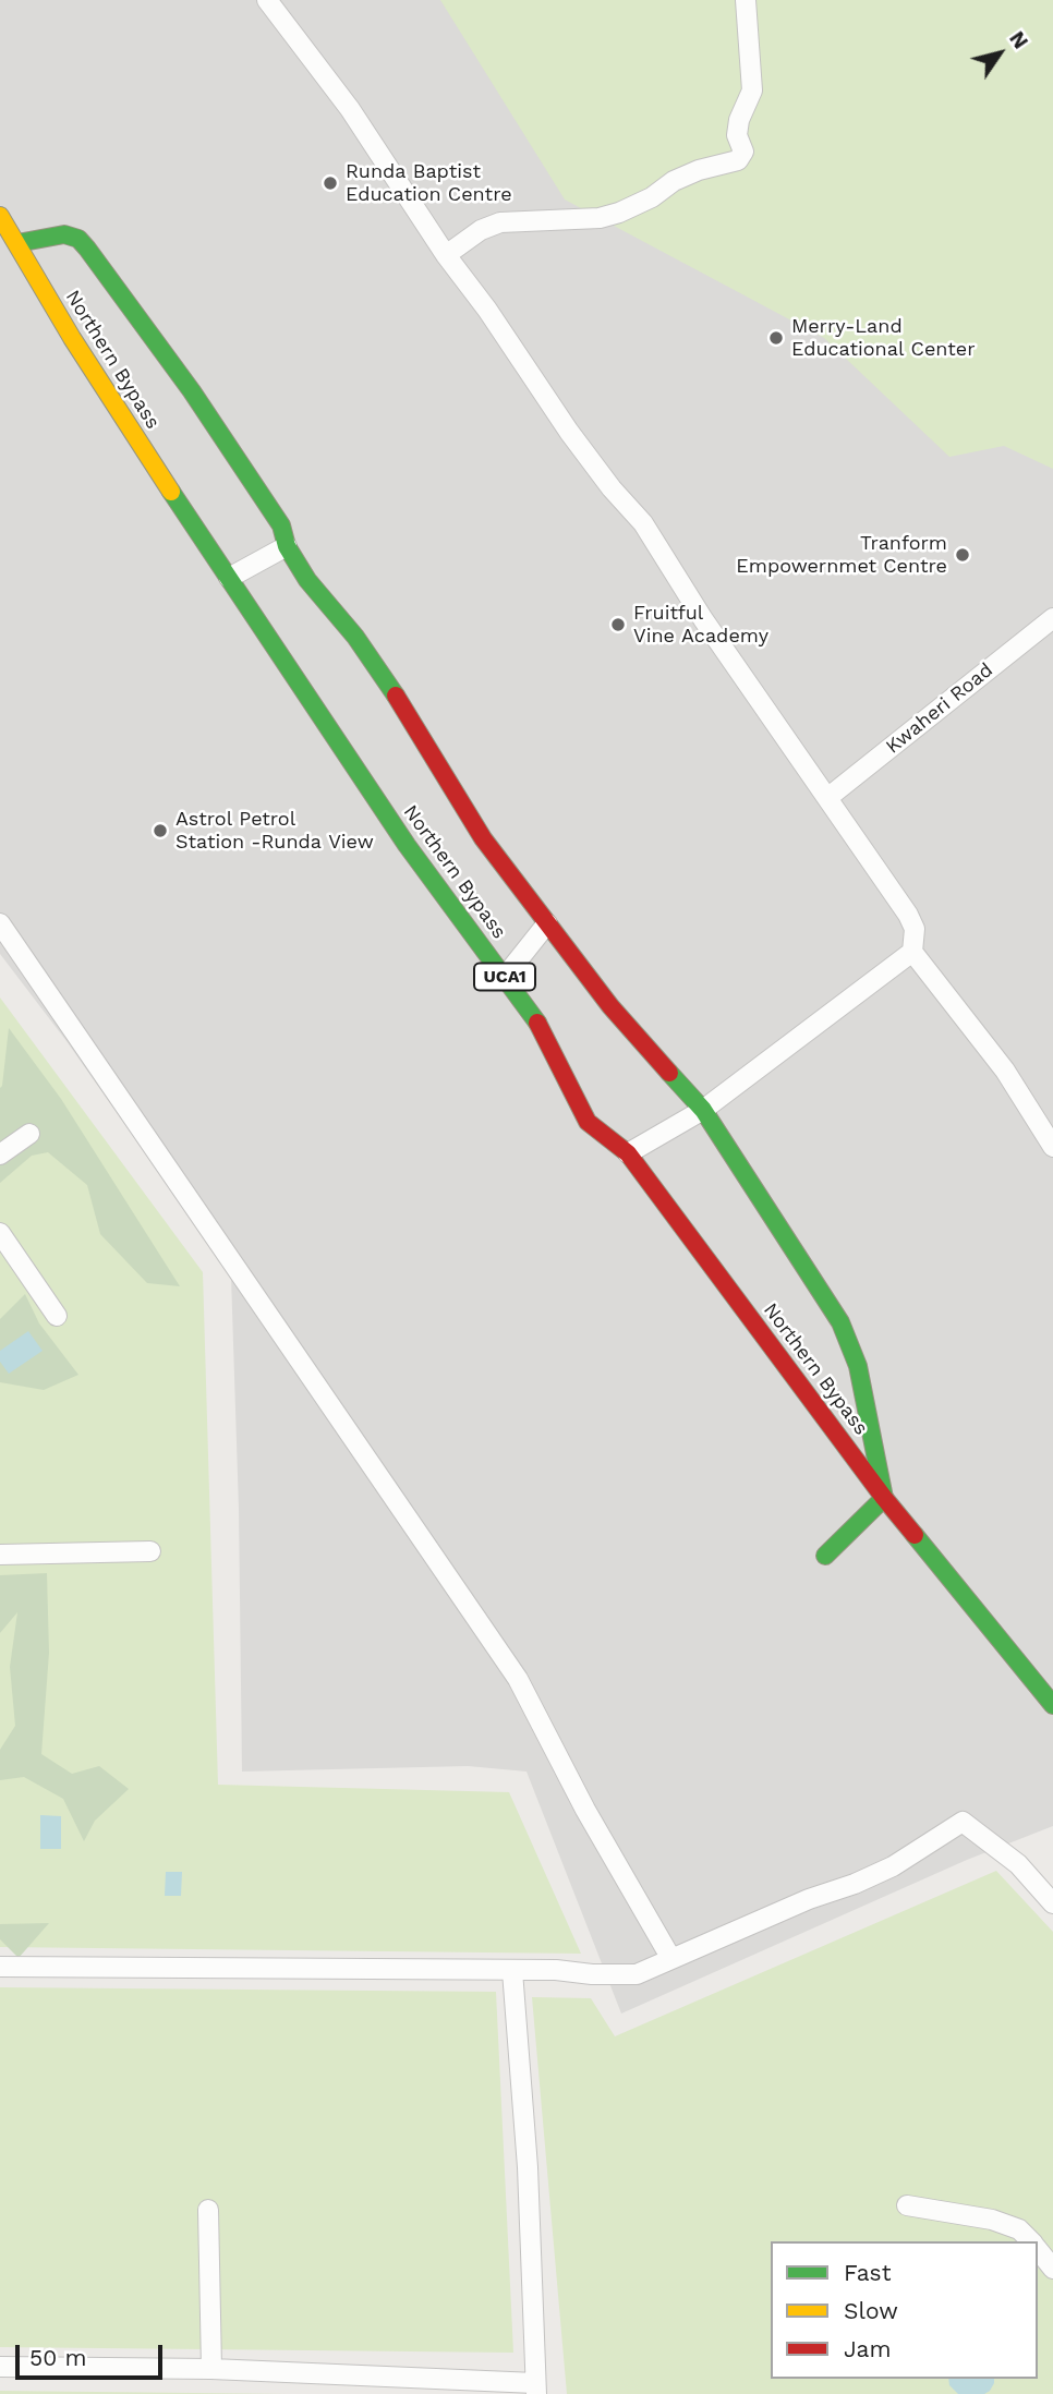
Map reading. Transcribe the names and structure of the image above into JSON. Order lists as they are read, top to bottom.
{
  "streets": {
    "main road": ["Northern Bypass", "UCA1"],
    "street": ["Kwaheri Road"]
  },
  "places": [
    "Runda Baptist Education Centre",
    "Merry-Land Educational Center",
    "Tranform Empowernmet Centre",
    "Fruitful Vine Academy",
    "Astrol Petrol Station -Runda View"
  ],
  "legend": ["Fast", "Slow", "Jam"],
  "scale_bar": "50 m",
  "north": "top right"
}
